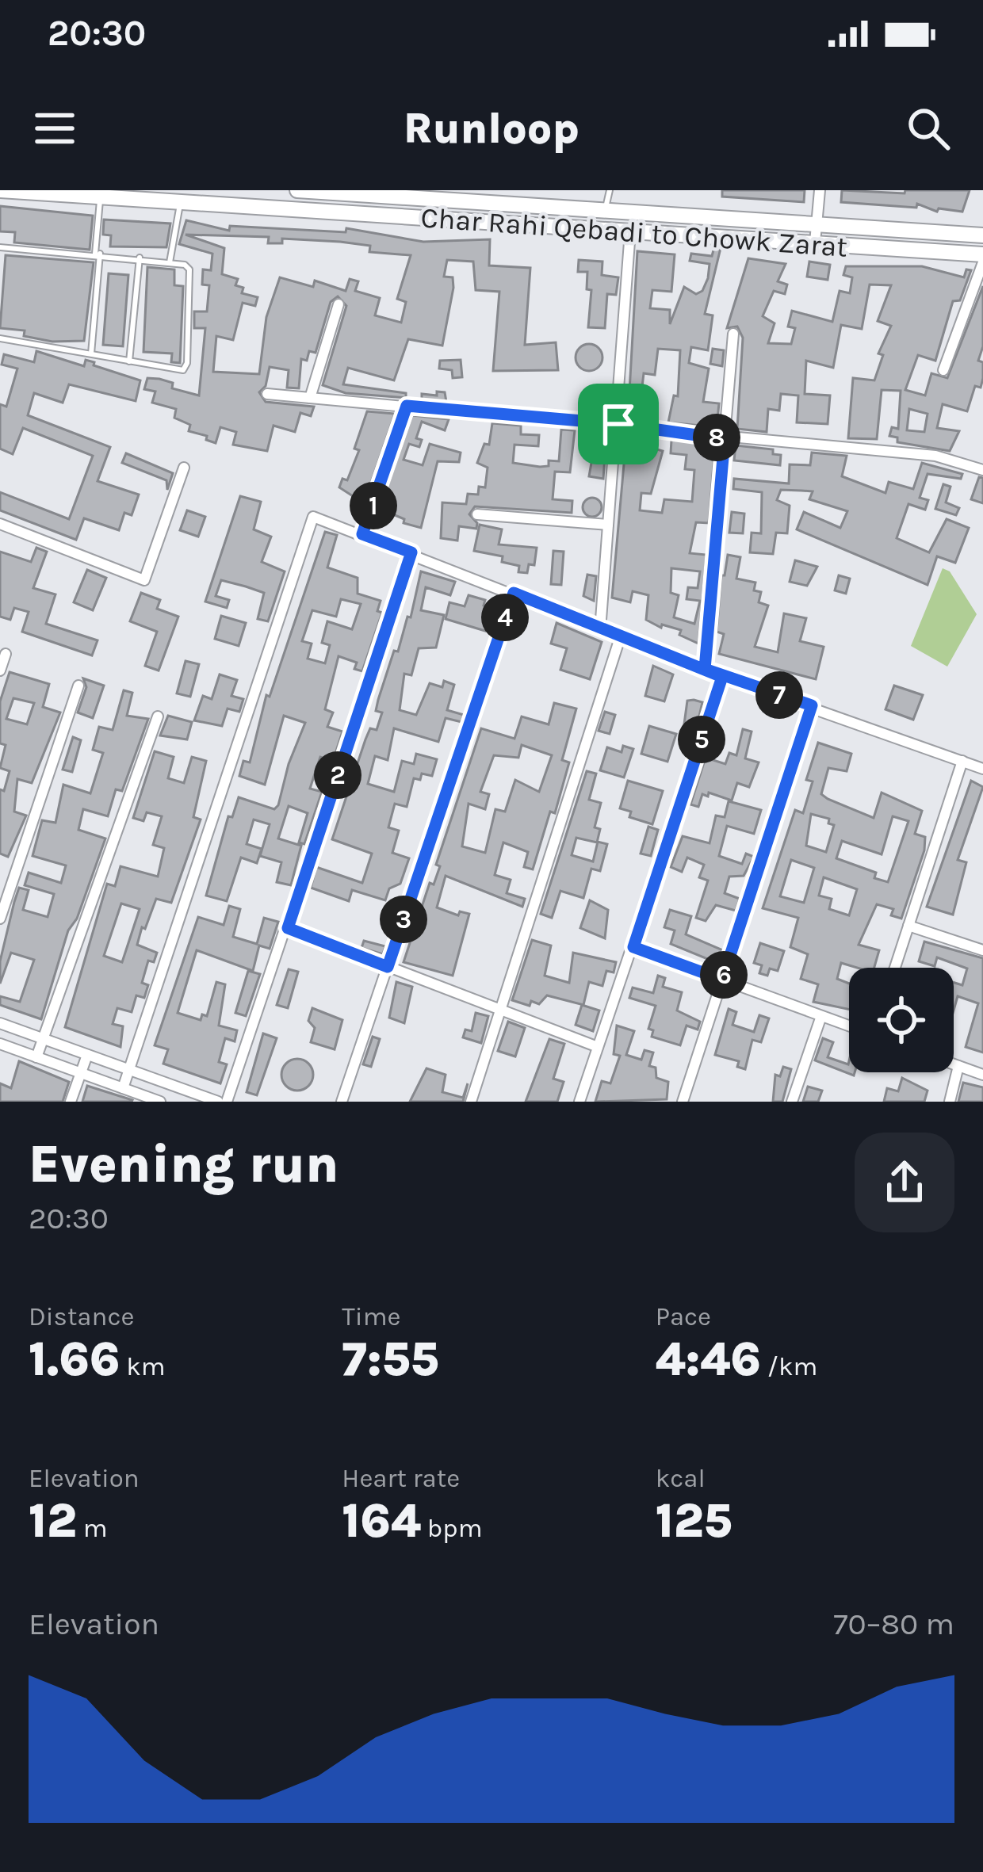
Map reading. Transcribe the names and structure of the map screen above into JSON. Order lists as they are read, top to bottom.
{
  "streets": {
    "highway": ["Char Rahi Qebadi to Chowk Zarat"]
  },
  "page": {
    "status": "20:30",
    "header": "Runloop",
    "pins": [
      "8",
      "1",
      "4",
      "7",
      "5",
      "2",
      "3",
      "6"
    ],
    "heading": ["Evening run", "20:30"],
    "stats": [
      ["Distance", "1.66 km"],
      ["Time", "7:55"],
      ["Pace", "4:46 /km"],
      ["Elevation", "12 m"],
      ["Heart rate", "164 bpm"],
      ["kcal", "125"]
    ],
    "chart": ["Elevation", "70–80 m"]
  }
}
